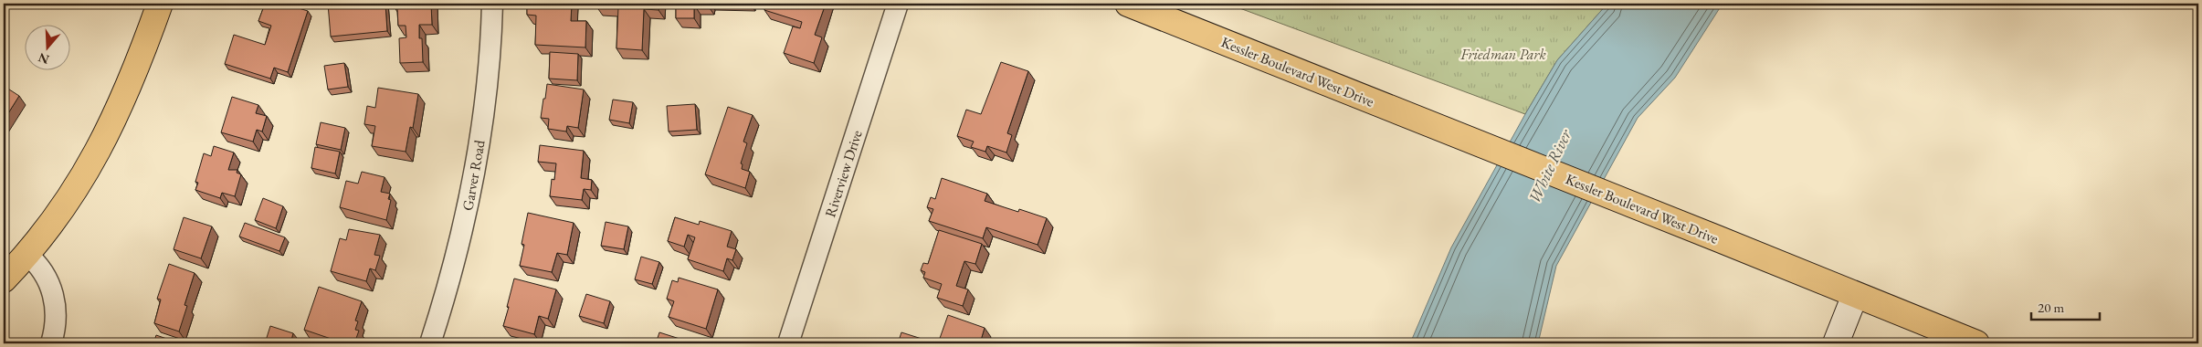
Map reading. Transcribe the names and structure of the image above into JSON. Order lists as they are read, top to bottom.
{
  "streets": {
    "main road": ["Kessler Boulevard West Drive"],
    "street": ["Riverview Drive", "Garver Road"]
  },
  "water": ["White River"],
  "parks": ["Friedman Park"],
  "scale_bar": "20 m",
  "north": "bottom"
}
